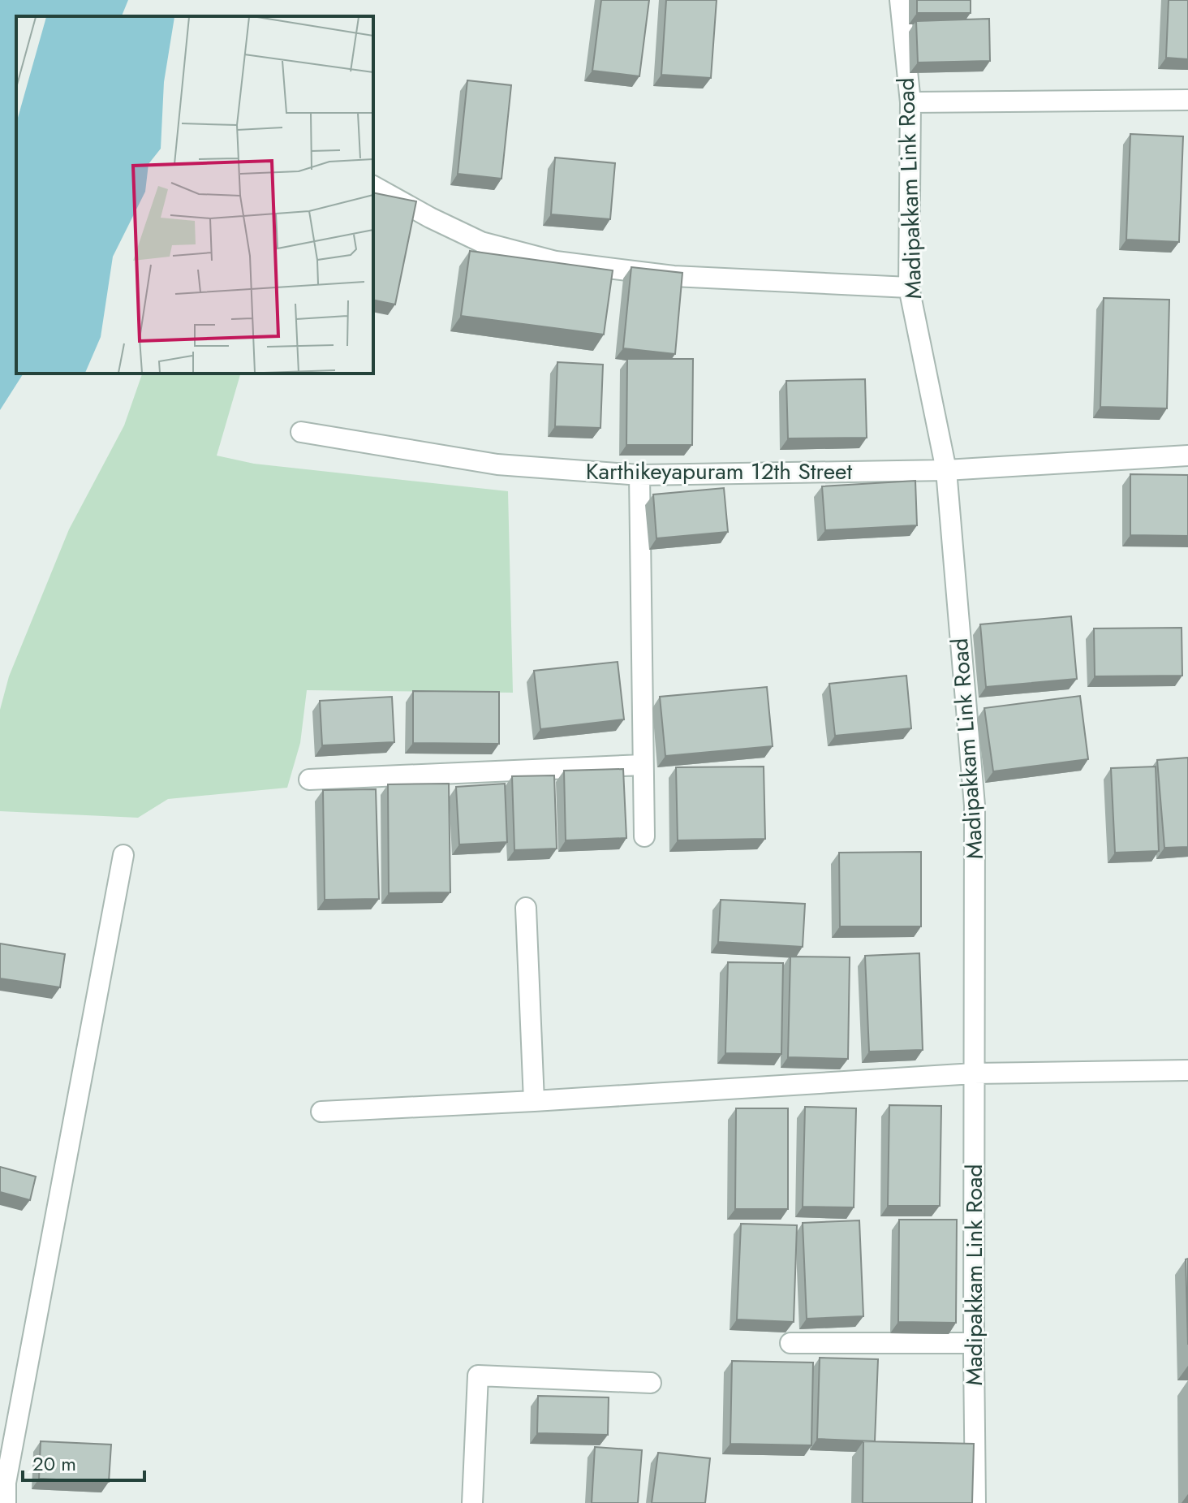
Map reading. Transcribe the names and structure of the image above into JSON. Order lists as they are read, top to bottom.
{
  "streets": {
    "street": ["Madipakkam Link Road", "Karthikeyapuram 12th Street"]
  },
  "crossings": [
    ["Madipakkam Link Road", "Karthikeyapuram 12th Street"]
  ],
  "scale_bar": "20 m"
}
